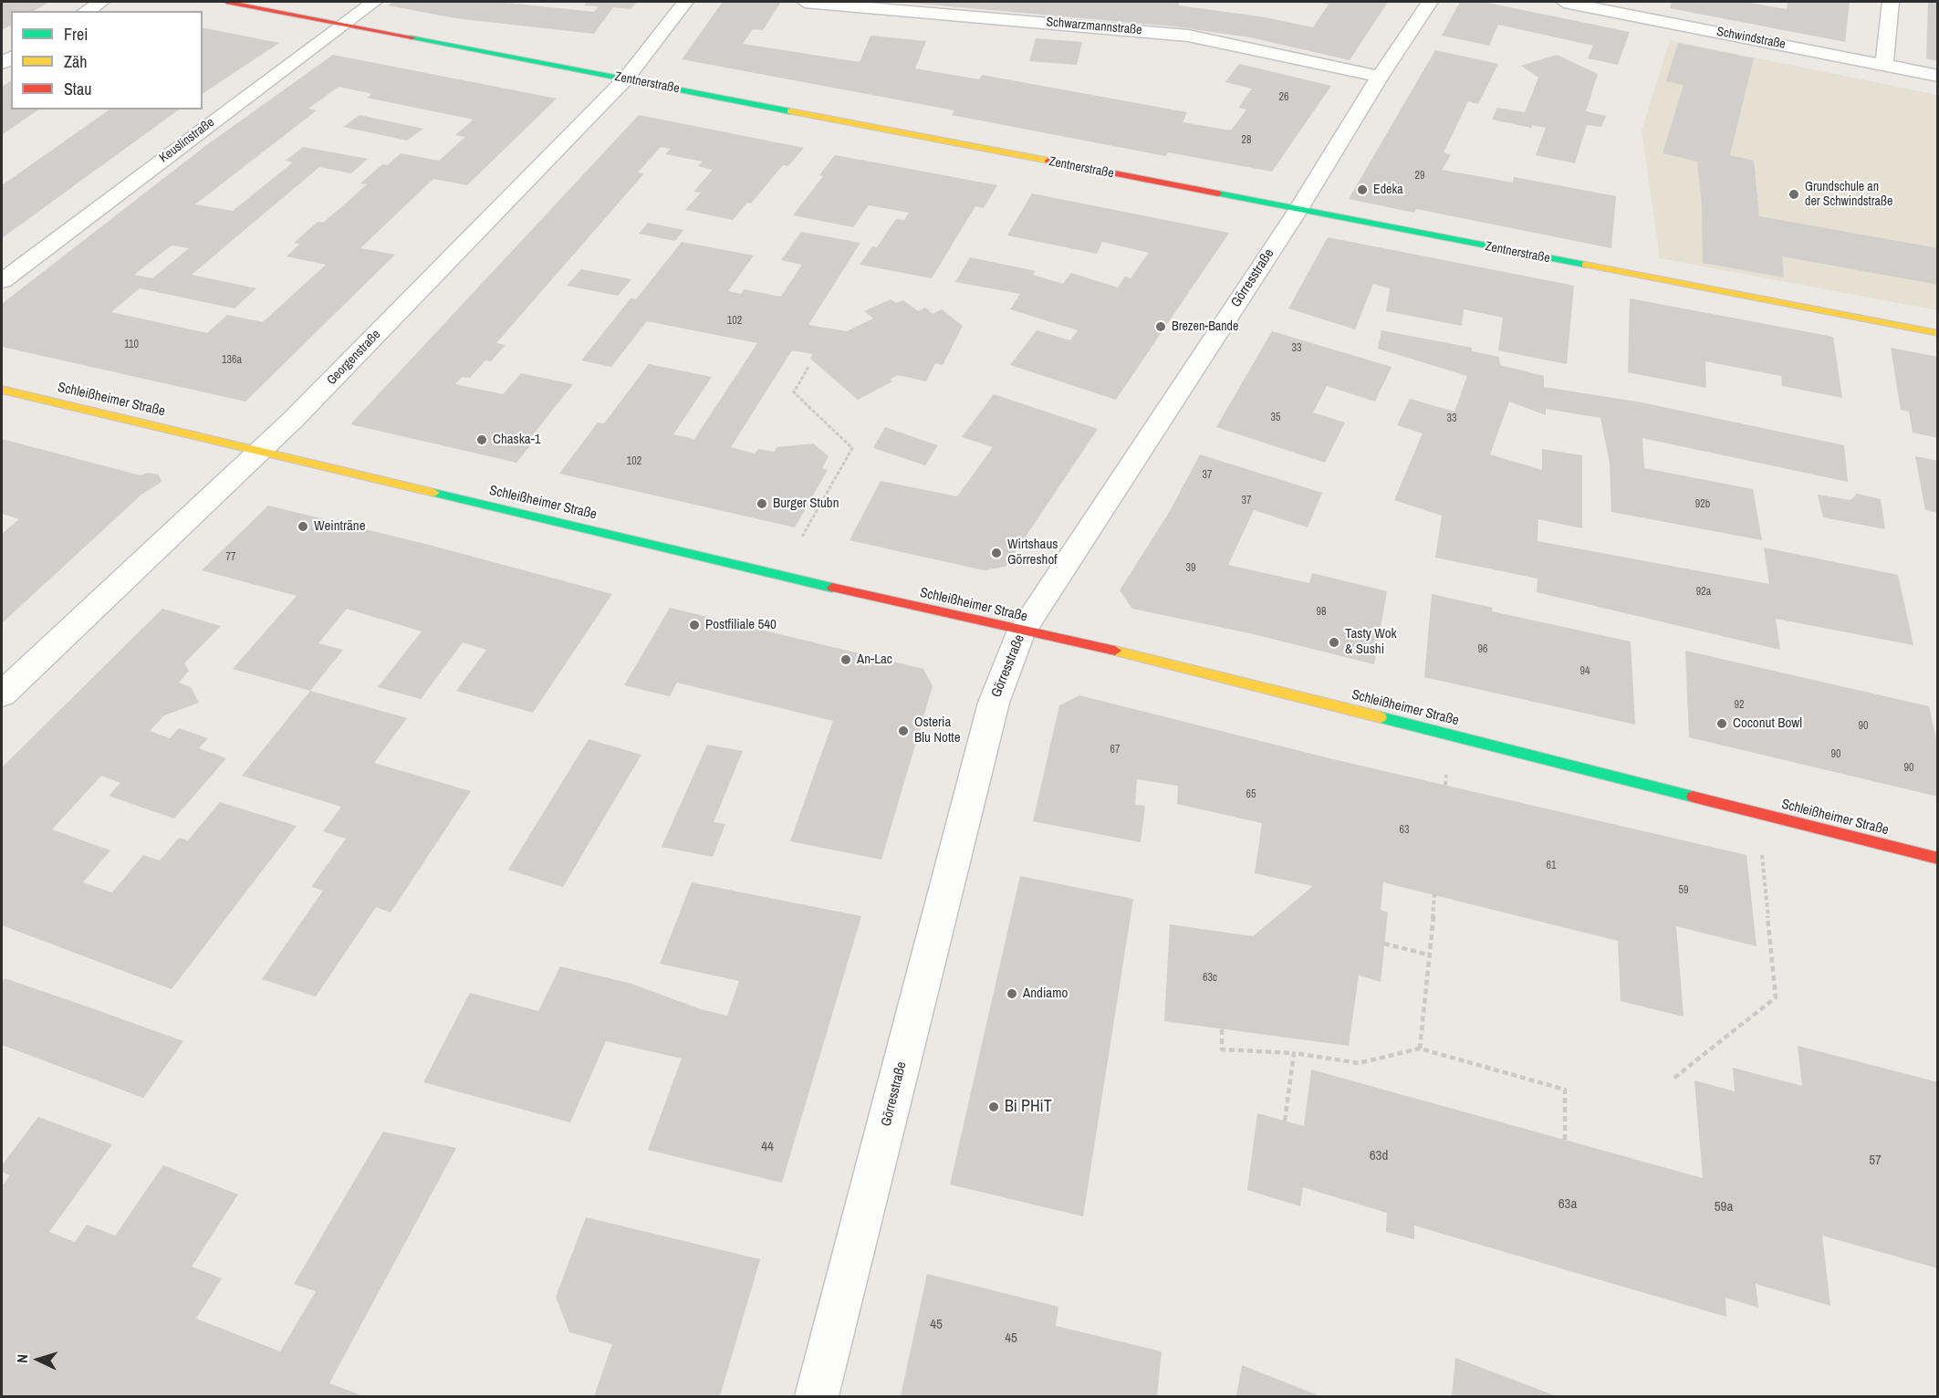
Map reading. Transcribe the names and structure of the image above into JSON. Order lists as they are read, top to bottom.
{
  "streets": {
    "street": [
      "Schwarzmannstraße",
      "Schwindstraße",
      "Zentnerstraße",
      "Keuslinstraße",
      "Görresstraße",
      "Georgenstraße",
      "Schleißheimer Straße"
    ]
  },
  "crossings": [
    ["Schwarzmannstraße", "Görresstraße"],
    ["Zentnerstraße", "Keuslinstraße"],
    ["Zentnerstraße", "Görresstraße"],
    ["Zentnerstraße", "Georgenstraße"],
    ["Görresstraße", "Schleißheimer Straße"],
    ["Georgenstraße", "Schleißheimer Straße"]
  ],
  "places": [
    "Edeka",
    "Grundschule an der Schwindstraße",
    "Brezen-Bande",
    "Chaska-1",
    "Burger Stubn",
    "Weinträne",
    "Wirtshaus Görreshof",
    "Postfiliale 540",
    "Tasty Wok & Sushi",
    "An-Lac",
    "Coconut Bowl",
    "Osteria Blu Notte",
    "Andiamo",
    "Bi PHiT"
  ],
  "house_numbers": [
    "26",
    "28",
    "29",
    "102",
    "110",
    "33",
    "136a",
    "35",
    "33",
    "102",
    "37",
    "37",
    "92b",
    "77",
    "39",
    "92a",
    "98",
    "96",
    "94",
    "92",
    "90",
    "67",
    "90",
    "90",
    "65",
    "63",
    "61",
    "59",
    "63c",
    "44",
    "63d",
    "57",
    "63a",
    "59a",
    "45",
    "45"
  ],
  "legend": ["Frei", "Zäh", "Stau"],
  "north": "left"
}
